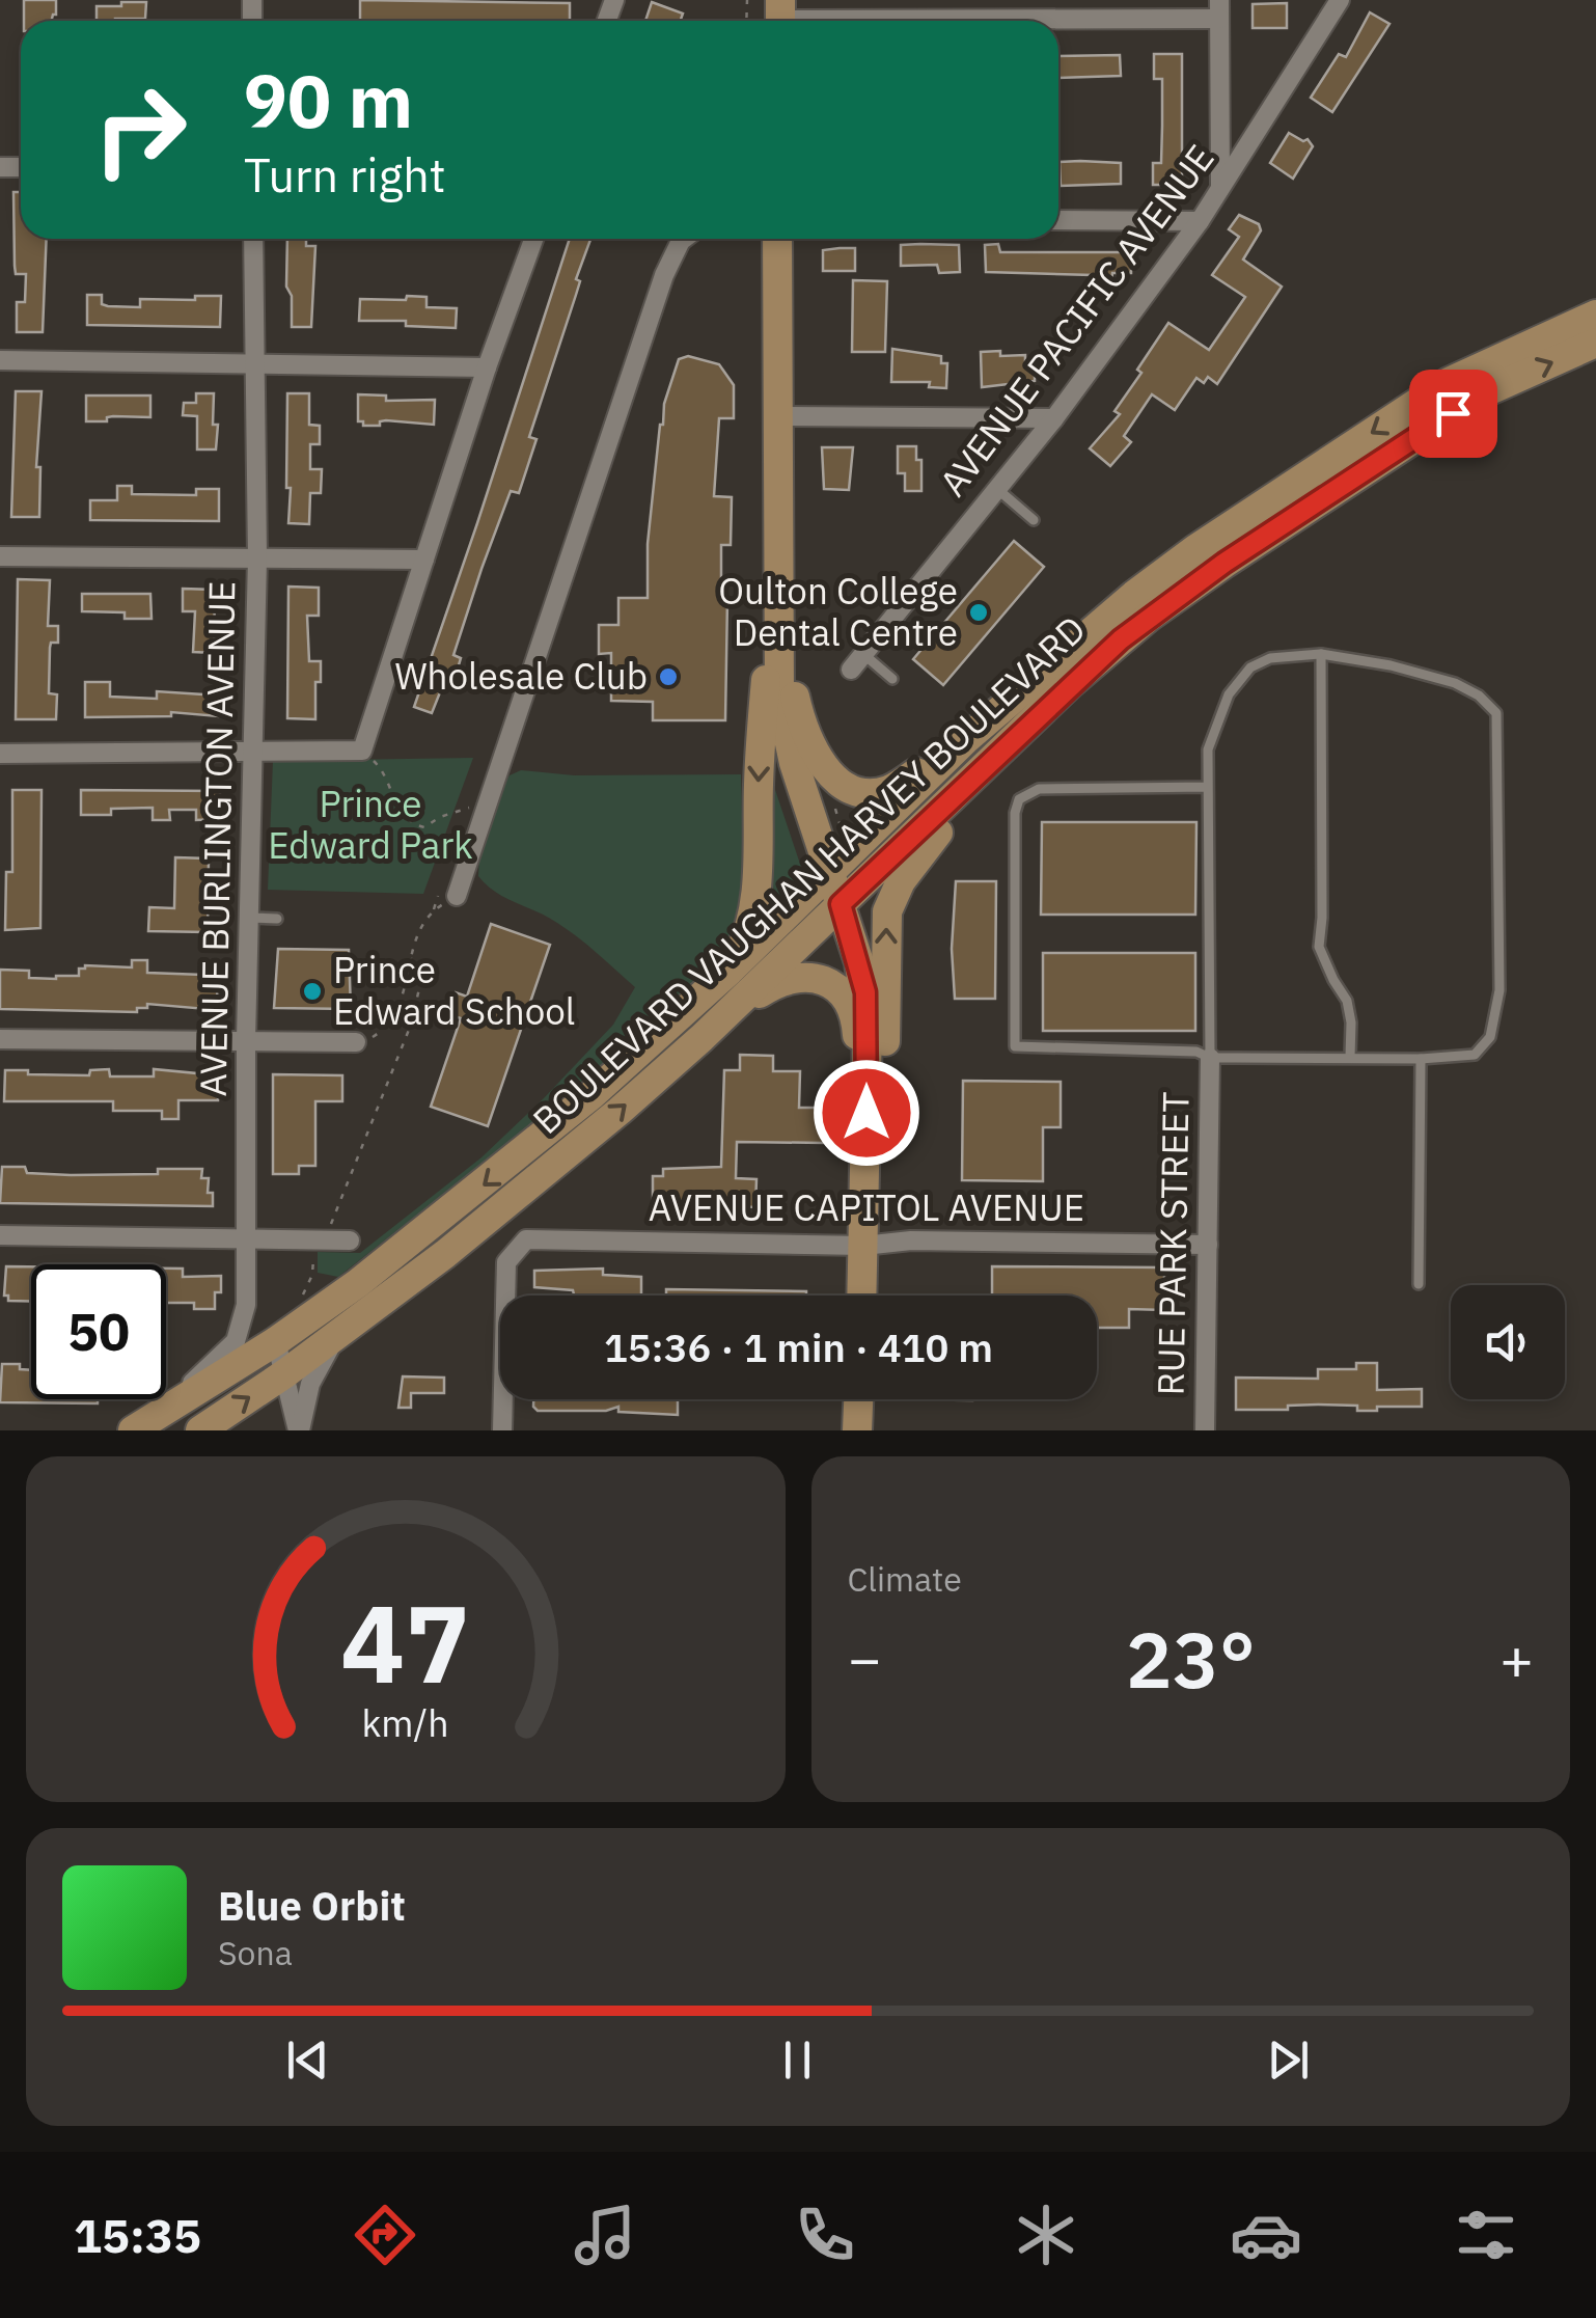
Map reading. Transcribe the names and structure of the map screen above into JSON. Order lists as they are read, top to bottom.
{
  "streets": {
    "main road": ["BOULEVARD VAUGHAN HARVEY BOULEVARD"],
    "street": [
      "AVENUE PACIFIC AVENUE",
      "AVENUE BURLINGTON AVENUE",
      "AVENUE CAPITOL AVENUE",
      "RUE PARK STREET"
    ]
  },
  "crossings": [
    ["AVENUE BURLINGTON AVENUE", "BOULEVARD VAUGHAN HARVEY BOULEVARD"],
    ["AVENUE CAPITOL AVENUE", "RUE PARK STREET"]
  ],
  "parks": ["Prince Edward Park"],
  "places": ["Oulton College Dental Centre", "Wholesale Club", "Prince Edward School"],
  "page": {
    "turn": ["90 m", "Turn right"],
    "limit": "50",
    "trip": "15:36 · 1 min · 410 m",
    "tile": "Climate",
    "heat": ["−", "23°", "+"],
    "song": ["Blue Orbit", "Sona"],
    "tabs": "15:35",
    "gauge": ["47", "km/h"]
  }
}
